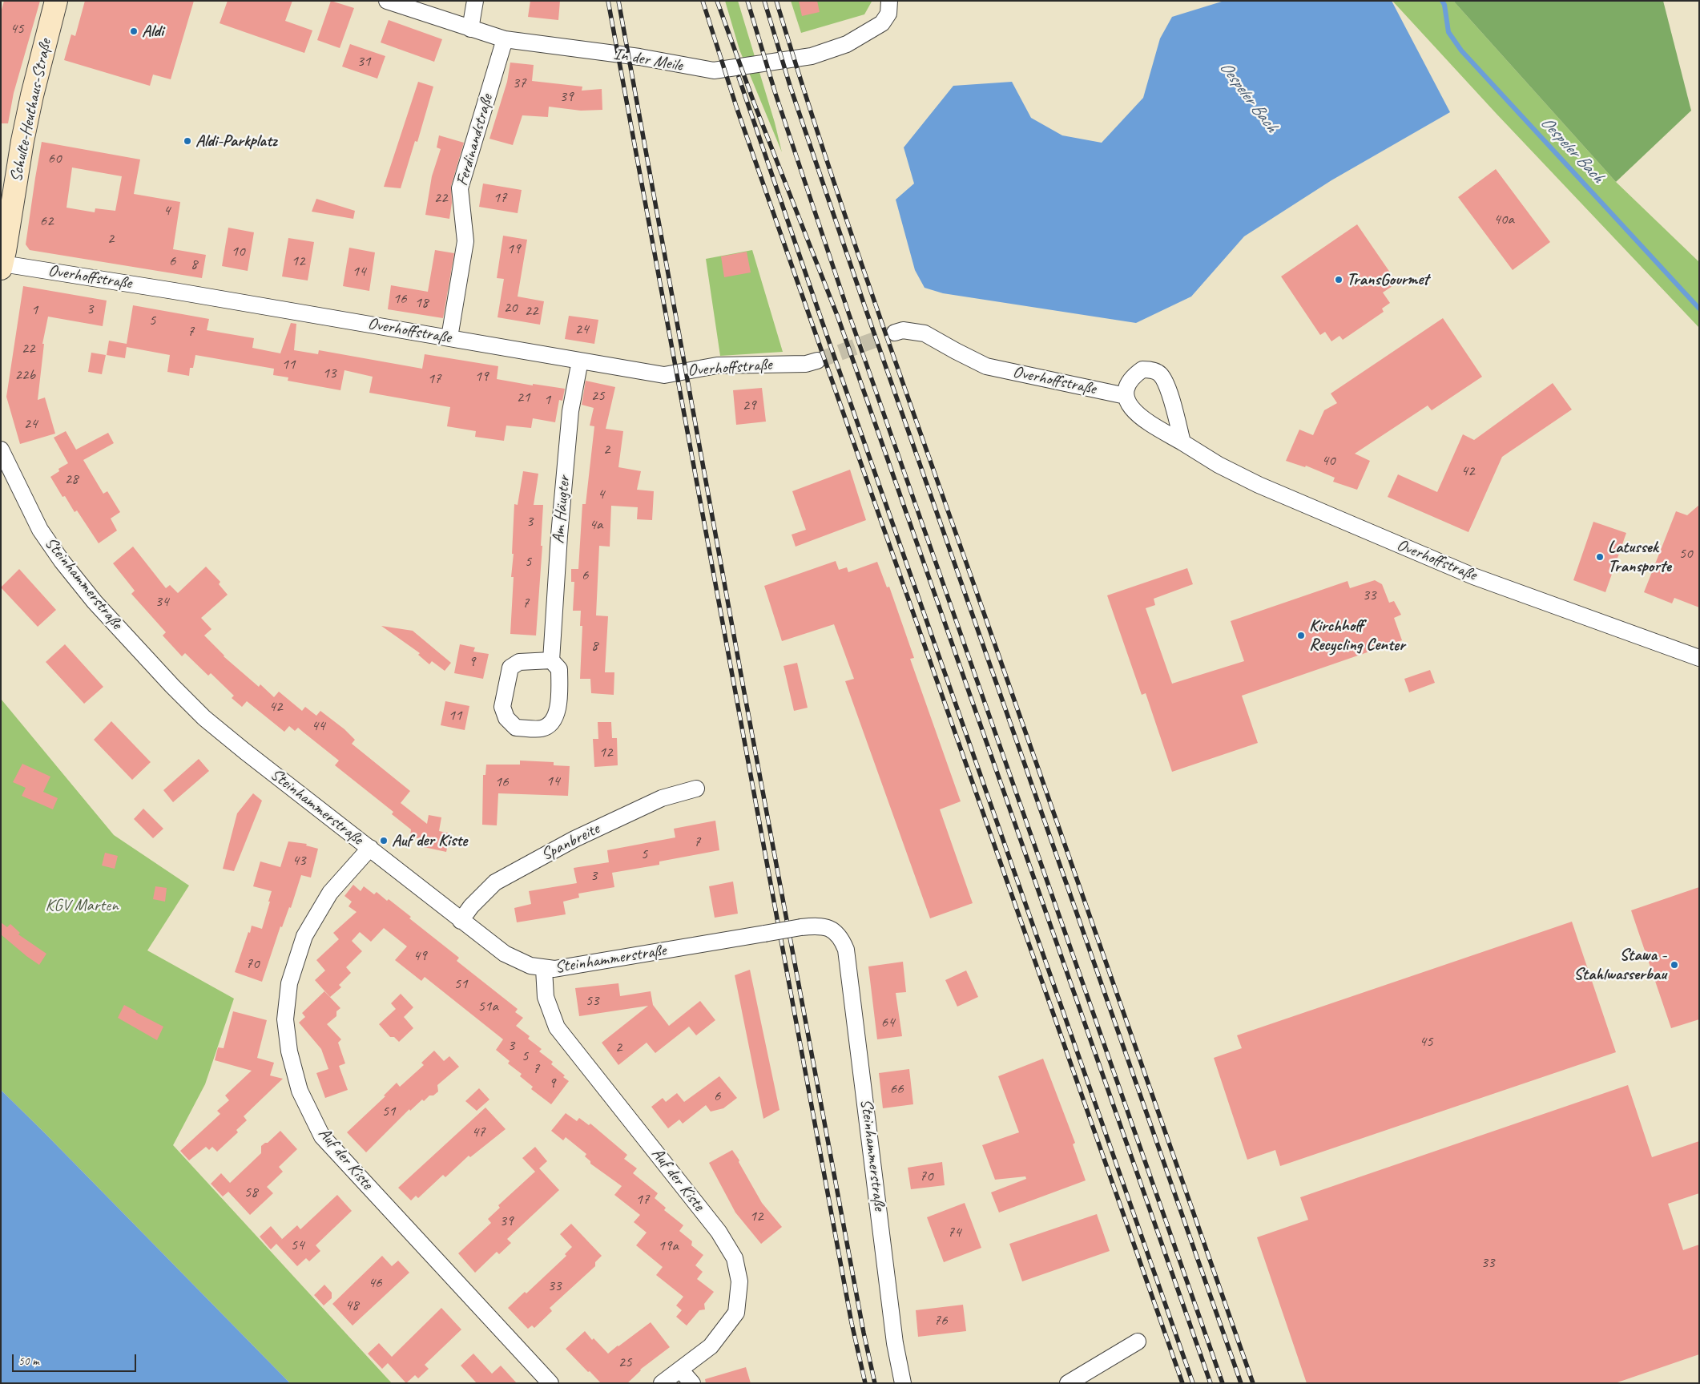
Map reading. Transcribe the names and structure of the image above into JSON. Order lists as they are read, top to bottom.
{
  "streets": {
    "main road": ["Schulte-Heuthaus-Straße"],
    "street": [
      "In der Meile",
      "Ferdinandstraße",
      "Overhoffstraße",
      "Am Häugter",
      "Steinhammerstraße",
      "Spanbreite",
      "Auf der Kiste"
    ]
  },
  "crossings": [
    ["In der Meile", "Ferdinandstraße"],
    ["Schulte-Heuthaus-Straße", "Overhoffstraße"],
    ["Ferdinandstraße", "Overhoffstraße"],
    ["Overhoffstraße", "Am Häugter"],
    ["Steinhammerstraße", "Spanbreite"],
    ["Steinhammerstraße", "Auf der Kiste"]
  ],
  "water": ["Oespeler Bach"],
  "parks": ["KGV Marten"],
  "places": [
    "Aldi",
    "Aldi-Parkplatz",
    "TransGourmet",
    "Latussek Transporte",
    "Kirchhoff Recycling Center",
    "Auf der Kiste",
    "Stawa - Stahlwasserbau"
  ],
  "house_numbers": [
    "45",
    "31",
    "37",
    "39",
    "60",
    "22",
    "17",
    "4",
    "40a",
    "62",
    "2",
    "19",
    "10",
    "6",
    "12",
    "8",
    "14",
    "16",
    "18",
    "20",
    "3",
    "1",
    "22",
    "5",
    "24",
    "7",
    "22",
    "11",
    "13",
    "22b",
    "19",
    "17",
    "25",
    "21",
    "1",
    "29",
    "24",
    "2",
    "40",
    "42",
    "28",
    "4",
    "3",
    "4a",
    "50",
    "5",
    "6",
    "33",
    "34",
    "7",
    "8",
    "9",
    "42",
    "11",
    "44",
    "12",
    "14",
    "16",
    "7",
    "5",
    "43",
    "3",
    "49",
    "70",
    "51",
    "53",
    "51a",
    "64",
    "45",
    "3",
    "2",
    "5",
    "7",
    "9",
    "66",
    "6",
    "51",
    "47",
    "70",
    "58",
    "17",
    "12",
    "39",
    "74",
    "54",
    "19a",
    "33",
    "46",
    "33",
    "48",
    "76",
    "25"
  ],
  "scale_bar": "50 m"
}
